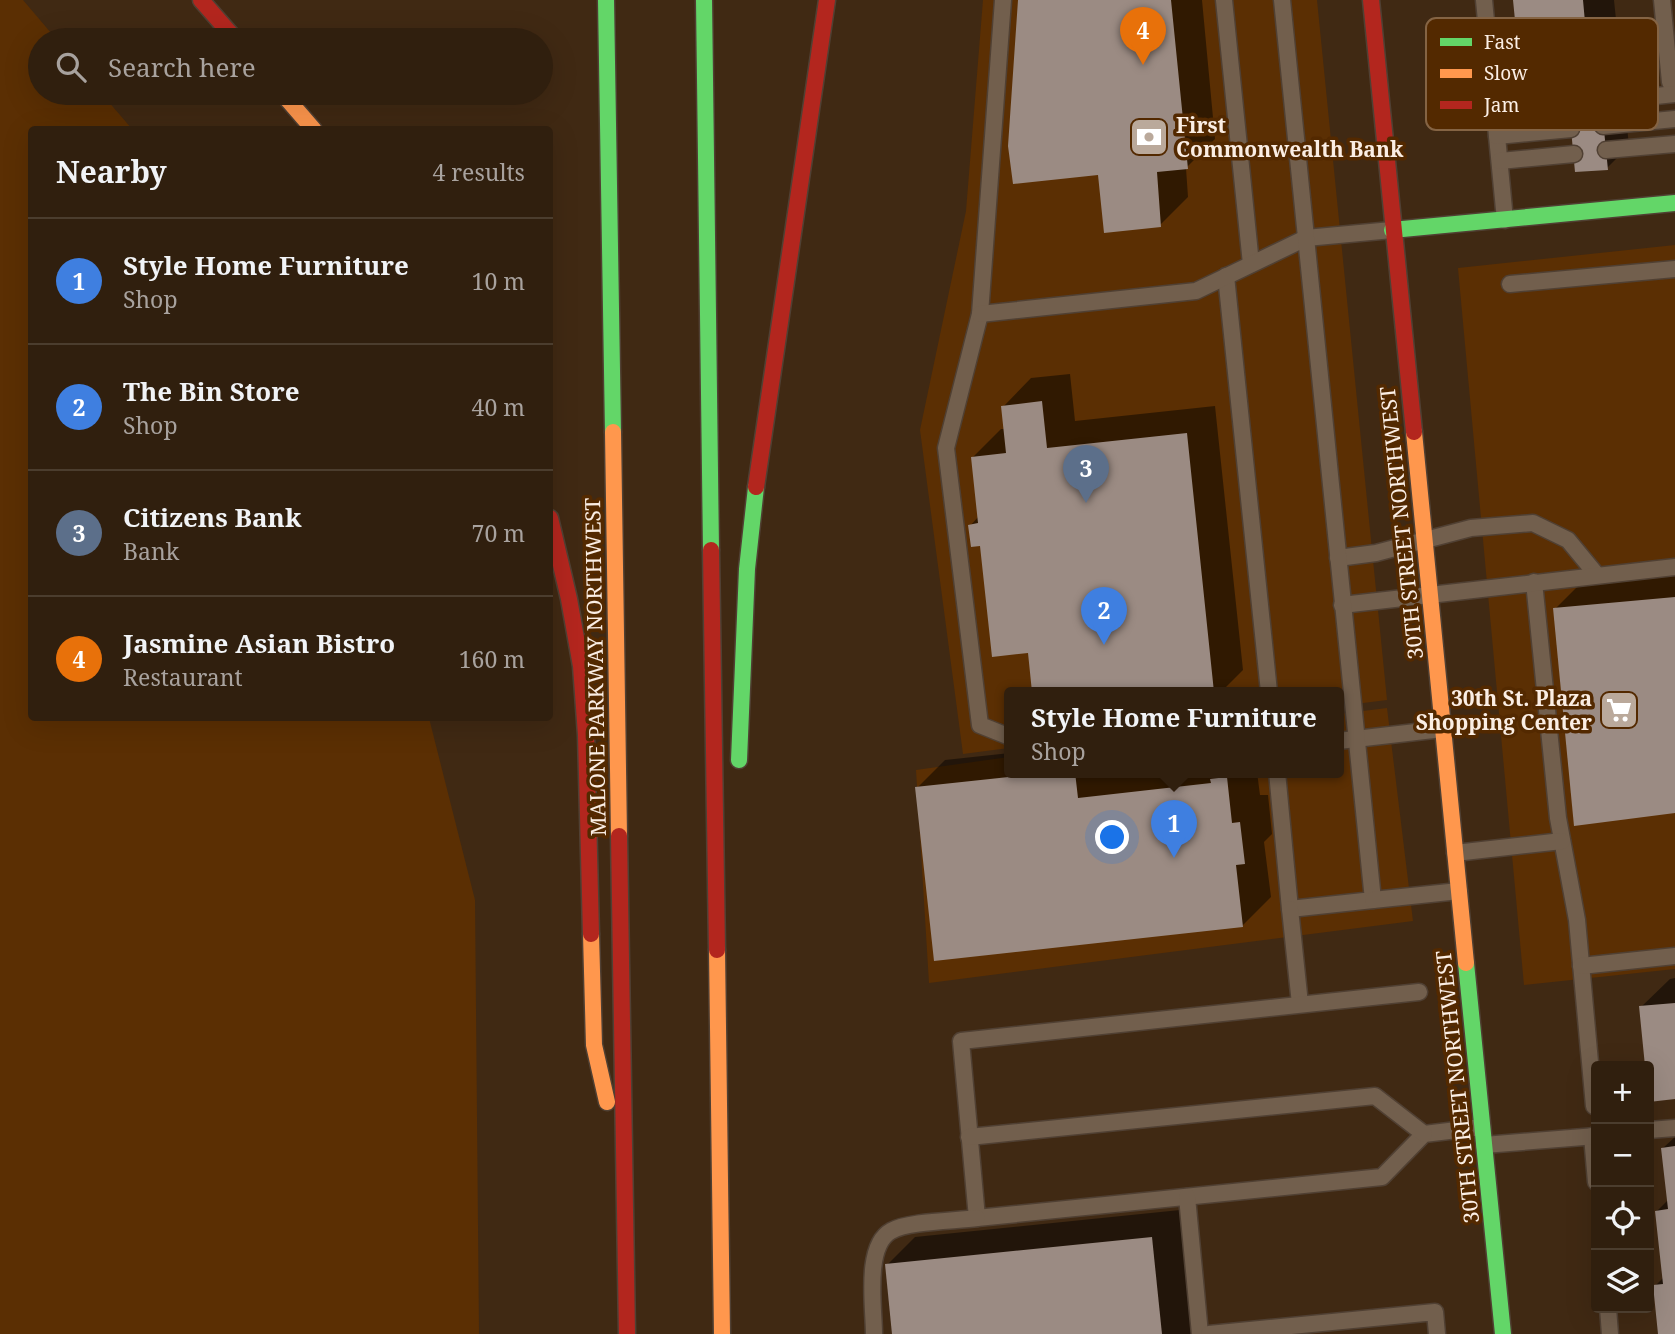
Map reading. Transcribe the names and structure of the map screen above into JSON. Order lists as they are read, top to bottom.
{
  "streets": {
    "main road": ["30TH STREET NORTHWEST", "MALONE PARKWAY NORTHWEST"]
  },
  "places": {
    "bank": ["First Commonwealth Bank"],
    "supermarket": ["30th St. Plaza Shopping Center"]
  },
  "legend": ["Fast", "Slow", "Jam"],
  "page": {
    "pins": [
      "4",
      "3",
      "2",
      "1"
    ],
    "search": "Search here",
    "heading": ["Nearby", "4 results"],
    "list": [
      {
        "mark": "1",
        "name": "Style Home Furniture",
        "note": "Shop",
        "value": "10 m"
      },
      {
        "mark": "2",
        "name": "The Bin Store",
        "note": "Shop",
        "value": "40 m"
      },
      {
        "mark": "3",
        "name": "Citizens Bank",
        "note": "Bank",
        "value": "70 m"
      },
      {
        "mark": "4",
        "name": "Jasmine Asian Bistro",
        "note": "Restaurant",
        "value": "160 m"
      }
    ],
    "popup": ["Style Home Furniture", "Shop"],
    "map_buttons": ["+", "−"]
  }
}
